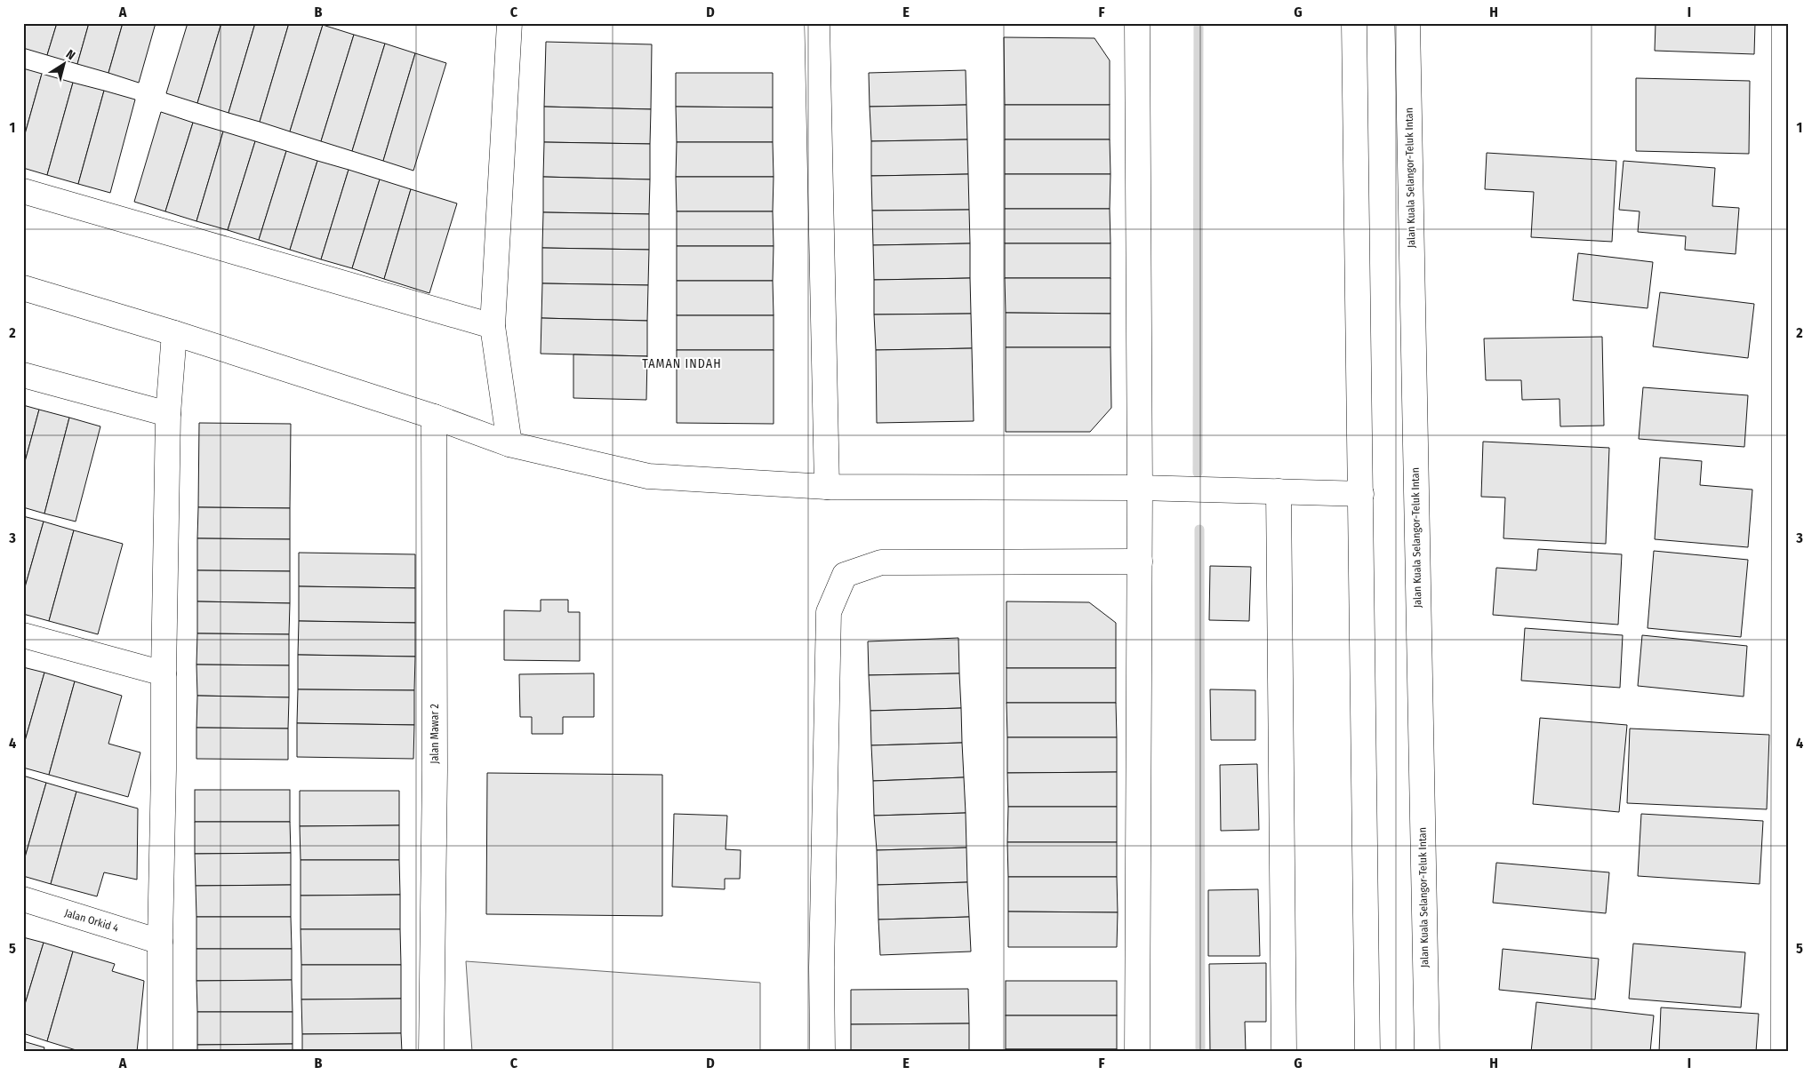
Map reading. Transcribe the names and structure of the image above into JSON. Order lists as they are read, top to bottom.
{
  "streets": {
    "main road": ["Jalan Kuala Selangor-Teluk Intan", "Jalan Mawar 2", "Jalan Orkid 4"]
  },
  "districts": ["TAMAN INDAH"],
  "north": "top right",
  "grid": {
    "columns": [
      "A",
      "B",
      "C",
      "D",
      "E",
      "F",
      "G",
      "H",
      "I"
    ],
    "rows": [
      "1",
      "2",
      "3",
      "4",
      "5"
    ]
  }
}
